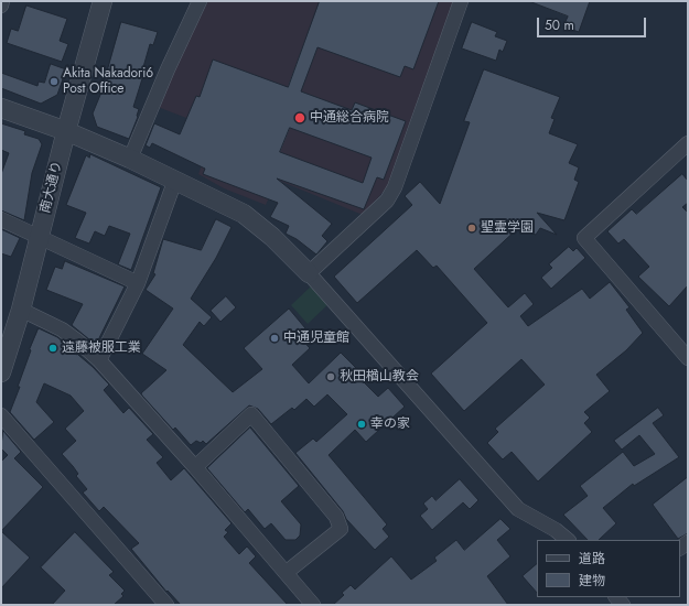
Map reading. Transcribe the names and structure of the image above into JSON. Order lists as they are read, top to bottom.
{
  "streets": {
    "street": ["南大通り"]
  },
  "places": [
    "Akita Nakadori6 Post Office",
    "中通総合病院",
    "聖霊学園",
    "中通児童館",
    "遠藤被服工業",
    "秋田楢山教会",
    "幸の家"
  ],
  "legend": ["道路", "建物"],
  "scale_bar": "50 m"
}
